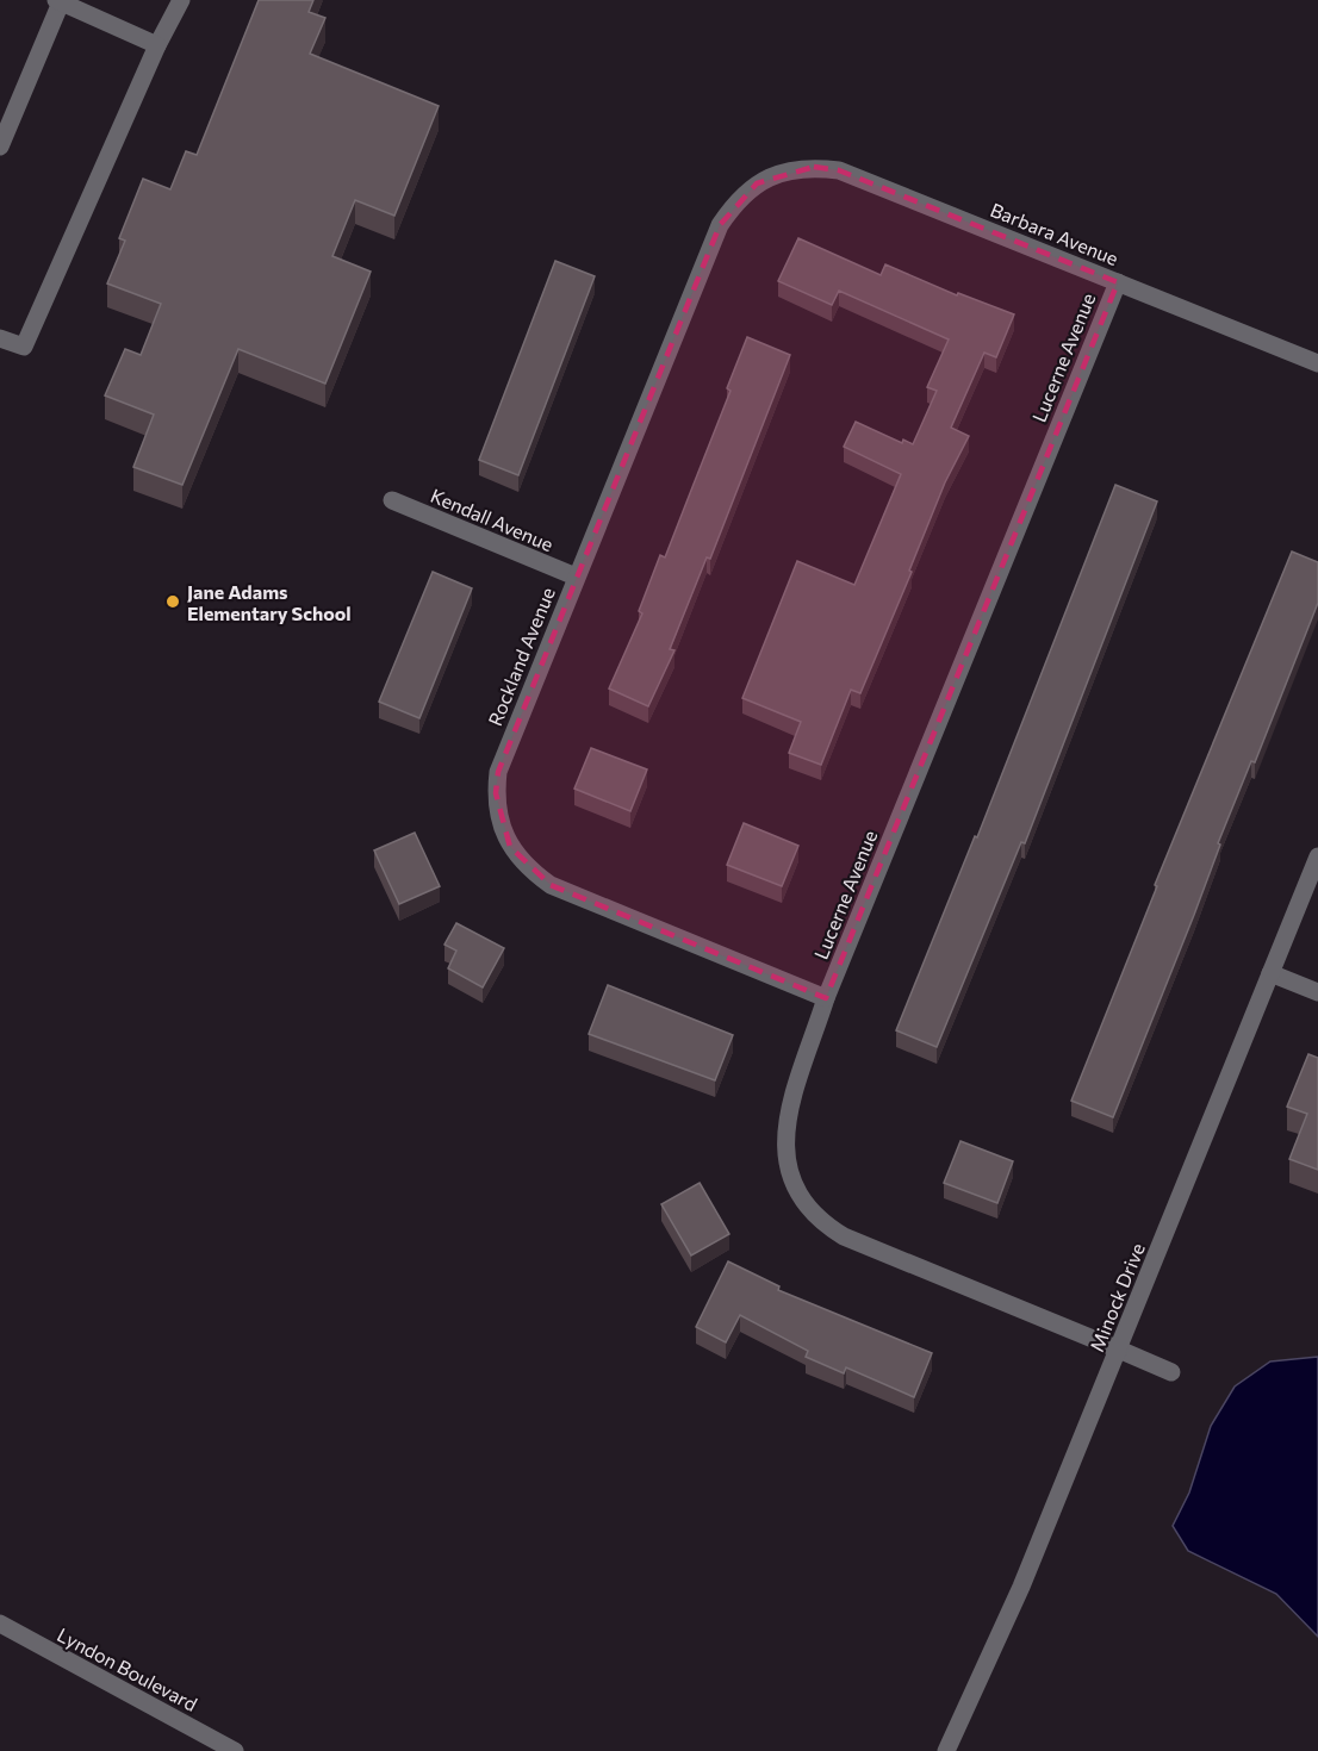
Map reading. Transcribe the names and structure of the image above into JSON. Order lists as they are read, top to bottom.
{
  "streets": {
    "street": [
      "Barbara Avenue",
      "Lucerne Avenue",
      "Kendall Avenue",
      "Rockland Avenue",
      "Minock Drive",
      "Lyndon Boulevard"
    ]
  },
  "crossings": [
    ["Barbara Avenue", "Lucerne Avenue"],
    ["Barbara Avenue", "Rockland Avenue"],
    ["Lucerne Avenue", "Rockland Avenue"],
    ["Lucerne Avenue", "Minock Drive"],
    ["Kendall Avenue", "Rockland Avenue"]
  ],
  "places": ["Jane Adams Elementary School"]
}
